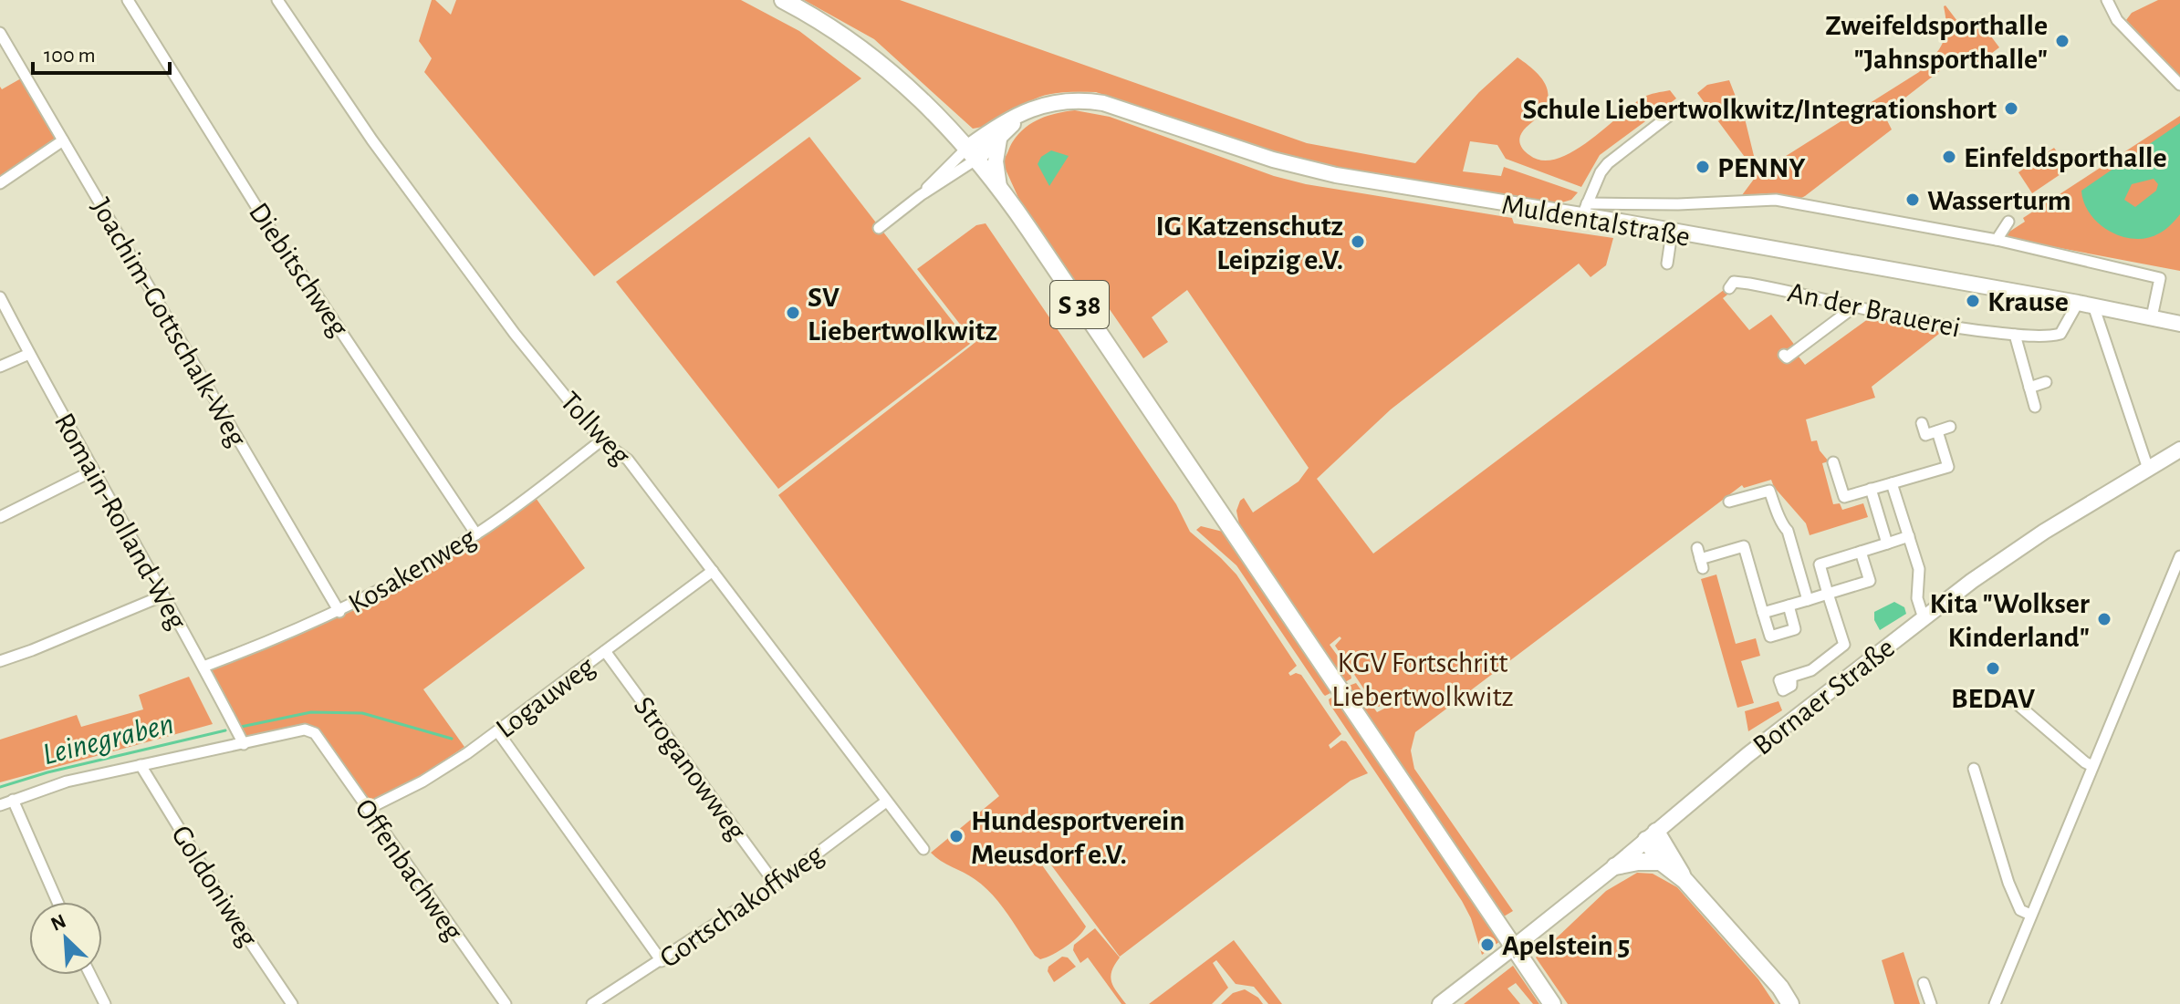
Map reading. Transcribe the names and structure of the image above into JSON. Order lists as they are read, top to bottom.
{
  "streets": {
    "main road": ["Muldentalstraße", "S 38", "Bornaer Straße"],
    "street": [
      "Diebitschweg",
      "An der Brauerei",
      "Joachim-Gottschalk-Weg",
      "Tollweg",
      "Romain-Rolland-Weg",
      "Kosakenweg",
      "Logauweg",
      "Stroganowweg",
      "Offenbachweg",
      "Goldoniweg",
      "Gortschakoffweg"
    ]
  },
  "crossings": [
    ["Muldentalstraße", "S 38"],
    ["Muldentalstraße", "An der Brauerei"],
    ["Diebitschweg", "Kosakenweg"],
    ["Joachim-Gottschalk-Weg", "Kosakenweg"],
    ["Tollweg", "Kosakenweg"],
    ["Tollweg", "Logauweg"],
    ["Tollweg", "Gortschakoffweg"],
    ["Romain-Rolland-Weg", "Kosakenweg"],
    ["Romain-Rolland-Weg", "Offenbachweg"],
    ["Logauweg", "Stroganowweg"],
    ["Logauweg", "Offenbachweg"],
    ["Stroganowweg", "Gortschakoffweg"]
  ],
  "water": ["Leinegraben"],
  "parks": ["KGV Fortschritt Liebertwolkwitz"],
  "places": [
    "Zweifeldsporthalle \"Jahnsporthalle\"",
    "Schule Liebertwolkwitz/Integrationshort",
    "Einfeldsporthalle",
    "PENNY",
    "Wasserturm",
    "IG Katzenschutz Leipzig e.V.",
    "Krause",
    "SV Liebertwolkwitz",
    "Kita \"Wolkser Kinderland\"",
    "BEDAV",
    "Hundesportverein Meusdorf e.V.",
    "Apelstein 5"
  ],
  "scale_bar": "100 m",
  "north": "top left"
}
